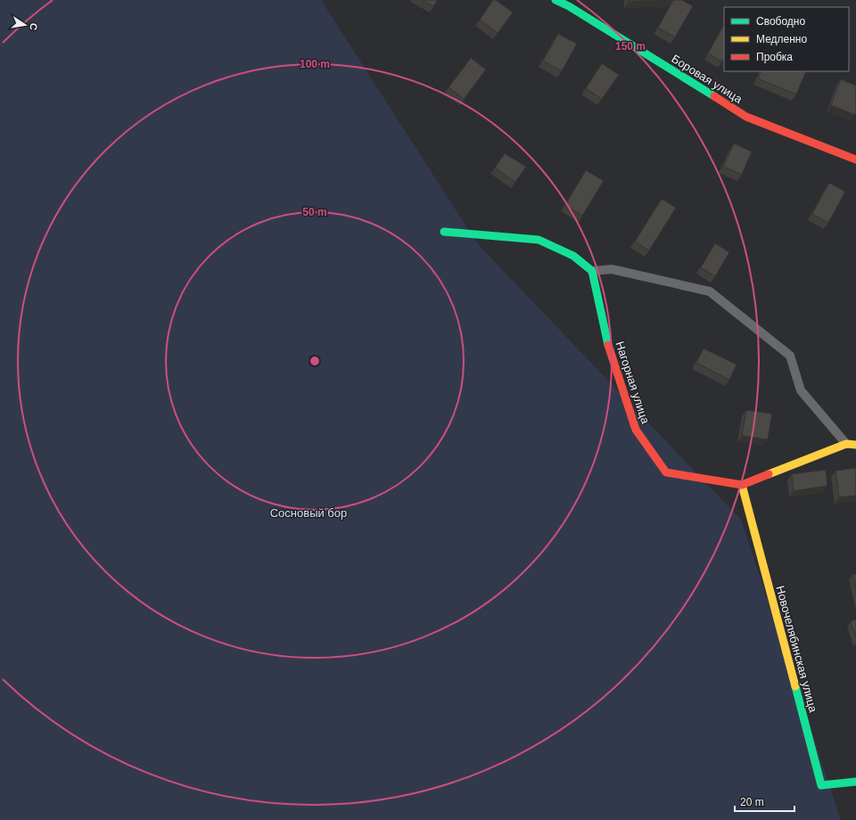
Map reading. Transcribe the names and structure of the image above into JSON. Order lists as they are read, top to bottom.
{
  "streets": {
    "street": ["Боровая улица", "Нагорная улица", "Новочелябинская улица"]
  },
  "crossings": [
    ["Нагорная улица", "Новочелябинская улица"]
  ],
  "parks": ["Сосновый бор"],
  "legend": ["Свободно", "Медленно", "Пробка"],
  "scale_bar": "20 m",
  "north": "right",
  "rings": ["150 m", "100 m", "50 m"]
}
